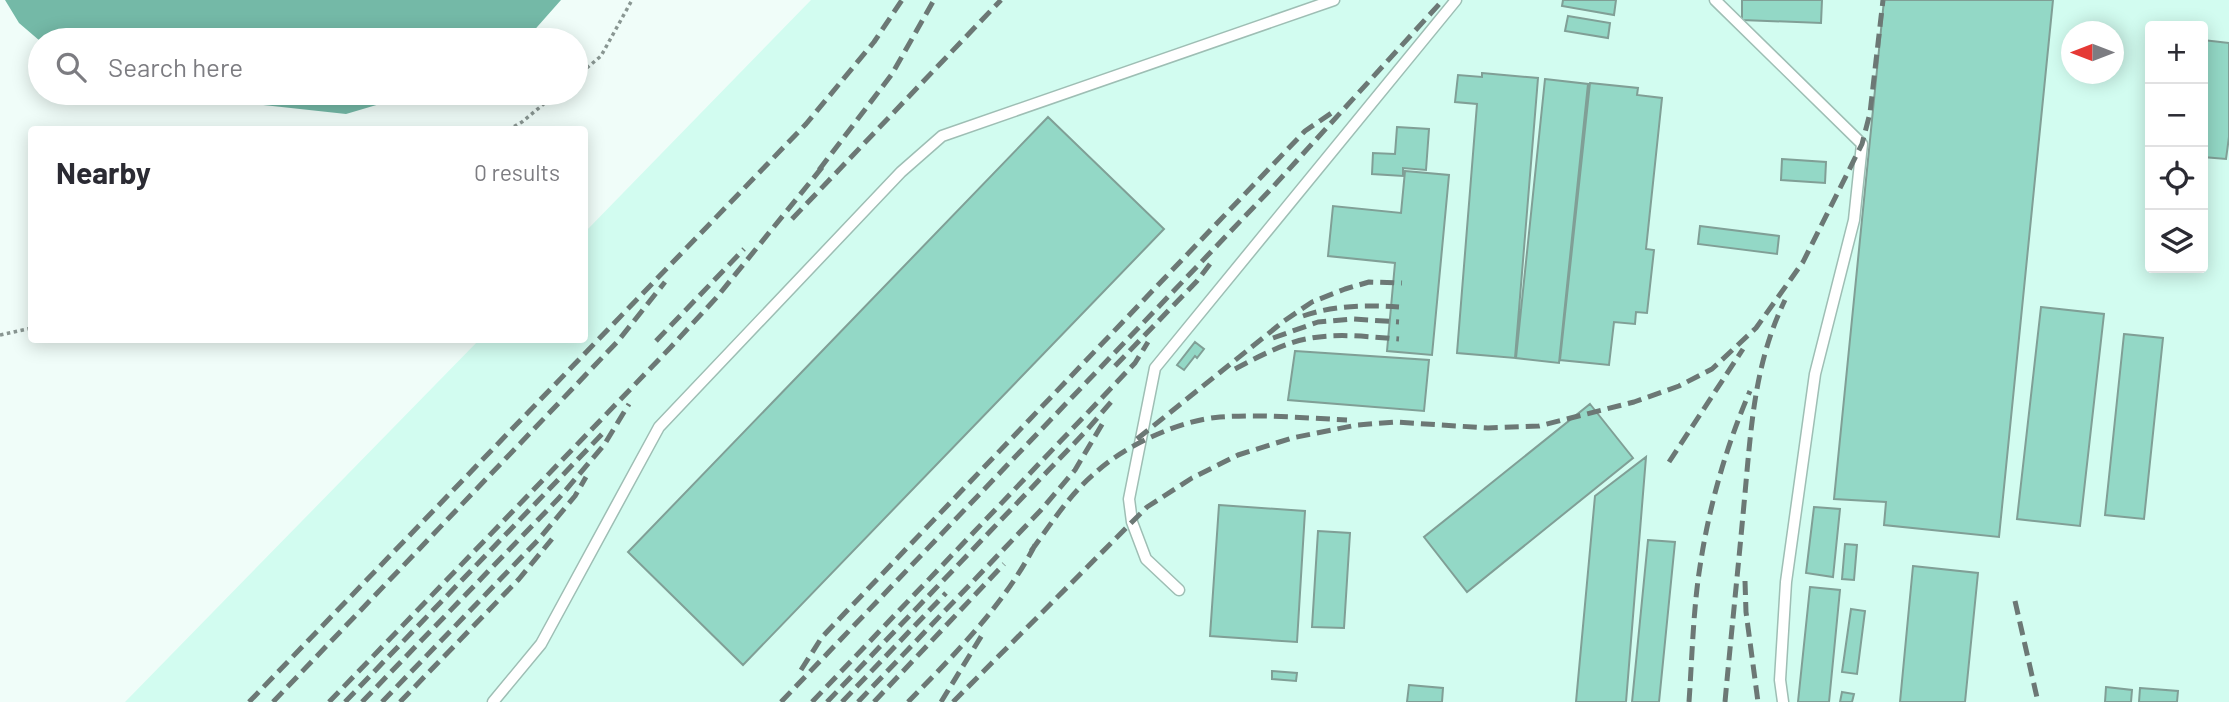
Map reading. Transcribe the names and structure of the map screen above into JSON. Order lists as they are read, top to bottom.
{
  "north": "left",
  "page": {
    "map_buttons": ["+", "−"],
    "search": "Search here",
    "heading": ["Nearby", "0 results"]
  }
}
